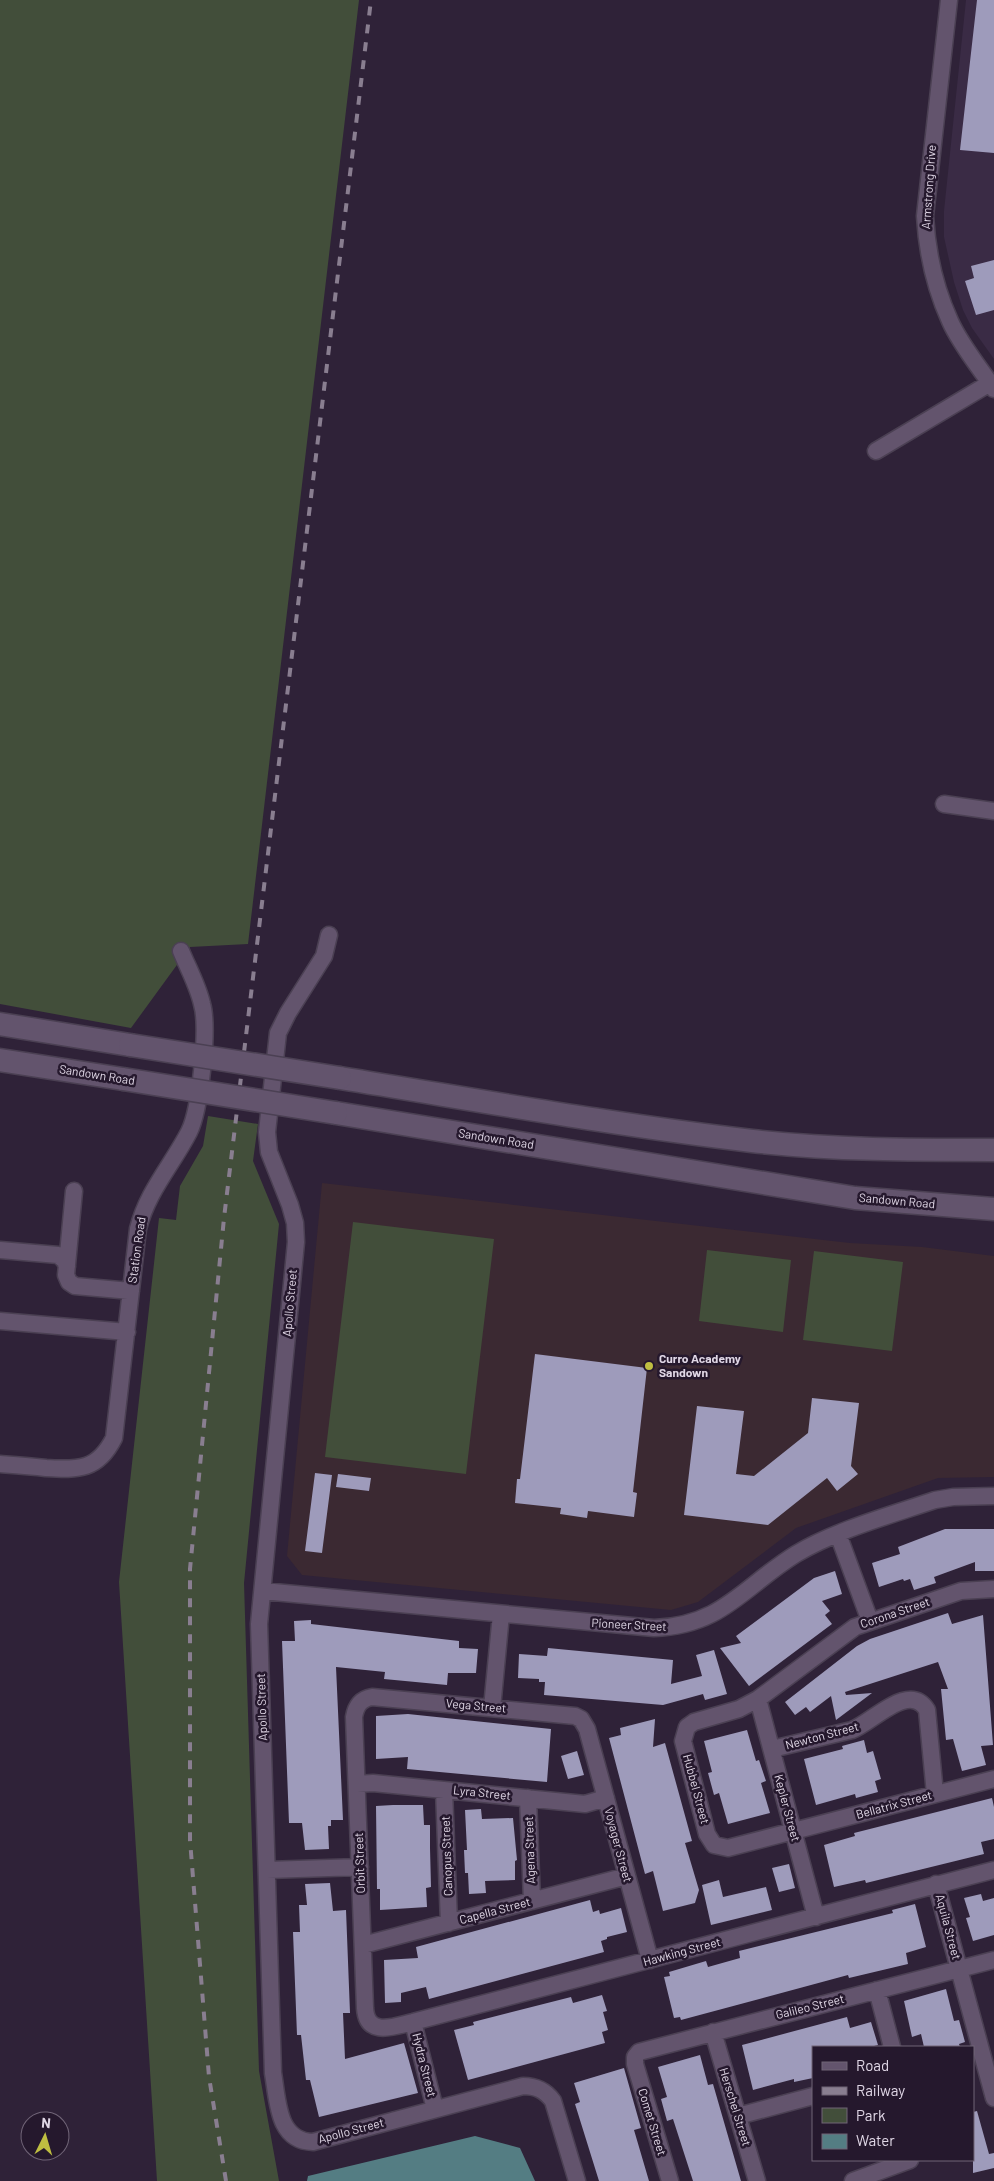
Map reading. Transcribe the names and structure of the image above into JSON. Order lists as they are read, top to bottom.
{
  "streets": {
    "main road": ["Sandown Road"],
    "street": [
      "Armstrong Drive",
      "Station Road",
      "Apollo Street",
      "Corona Street",
      "Pioneer Street",
      "Vega Street",
      "Newton Street",
      "Hubbel Street",
      "Lyra Street",
      "Bellatrix Street",
      "Kepler Street",
      "Voyager Street",
      "Agena Street",
      "Canopus Street",
      "Orbit Street",
      "Capella Street",
      "Aquila Street",
      "Hawking Street",
      "Galileo Street",
      "Hydra Street",
      "Herschel Street",
      "Comet Street"
    ]
  },
  "crossings": [
    ["Apollo Street", "Pioneer Street"],
    ["Apollo Street", "Hydra Street"],
    ["Corona Street", "Hubbel Street"],
    ["Corona Street", "Kepler Street"],
    ["Vega Street", "Voyager Street"],
    ["Vega Street", "Orbit Street"],
    ["Newton Street", "Bellatrix Street"],
    ["Newton Street", "Kepler Street"],
    ["Hubbel Street", "Bellatrix Street"],
    ["Hubbel Street", "Kepler Street"],
    ["Lyra Street", "Voyager Street"],
    ["Lyra Street", "Agena Street"],
    ["Lyra Street", "Canopus Street"],
    ["Lyra Street", "Orbit Street"],
    ["Bellatrix Street", "Kepler Street"],
    ["Kepler Street", "Hawking Street"],
    ["Voyager Street", "Capella Street"],
    ["Voyager Street", "Hawking Street"],
    ["Agena Street", "Capella Street"],
    ["Canopus Street", "Capella Street"],
    ["Orbit Street", "Capella Street"],
    ["Orbit Street", "Hawking Street"],
    ["Aquila Street", "Hawking Street"],
    ["Aquila Street", "Galileo Street"],
    ["Hawking Street", "Hydra Street"],
    ["Galileo Street", "Herschel Street"],
    ["Galileo Street", "Comet Street"]
  ],
  "places": ["Curro Academy Sandown"],
  "legend": [
    "Road",
    "Railway",
    "Park",
    "Water"
  ],
  "north": "top"
}
